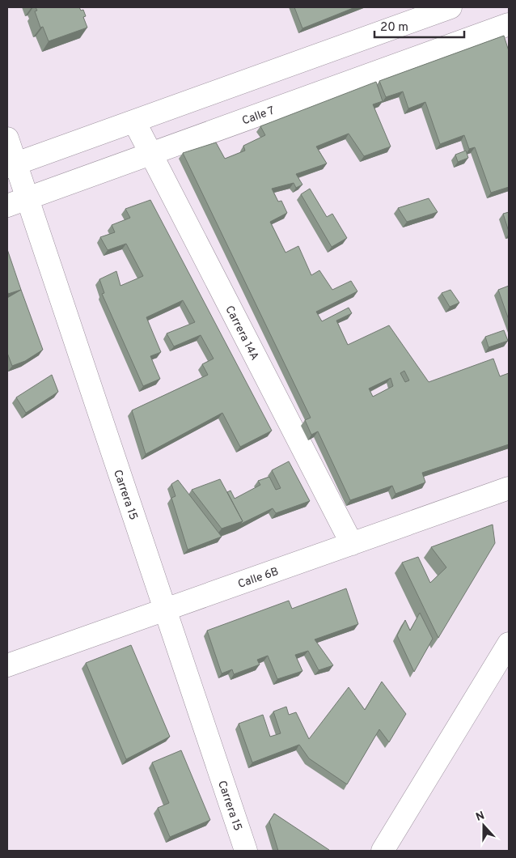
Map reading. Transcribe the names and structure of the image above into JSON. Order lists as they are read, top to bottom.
{
  "streets": {
    "main road": [
      "Calle 7",
      "Carrera 14A",
      "Carrera 15",
      "Calle 6B"
    ]
  },
  "crossings": [
    ["Calle 7", "Carrera 14A"],
    ["Calle 7", "Carrera 15"],
    ["Carrera 14A", "Calle 6B"],
    ["Carrera 15", "Calle 6B"]
  ],
  "scale_bar": "20 m",
  "north": "top"
}
